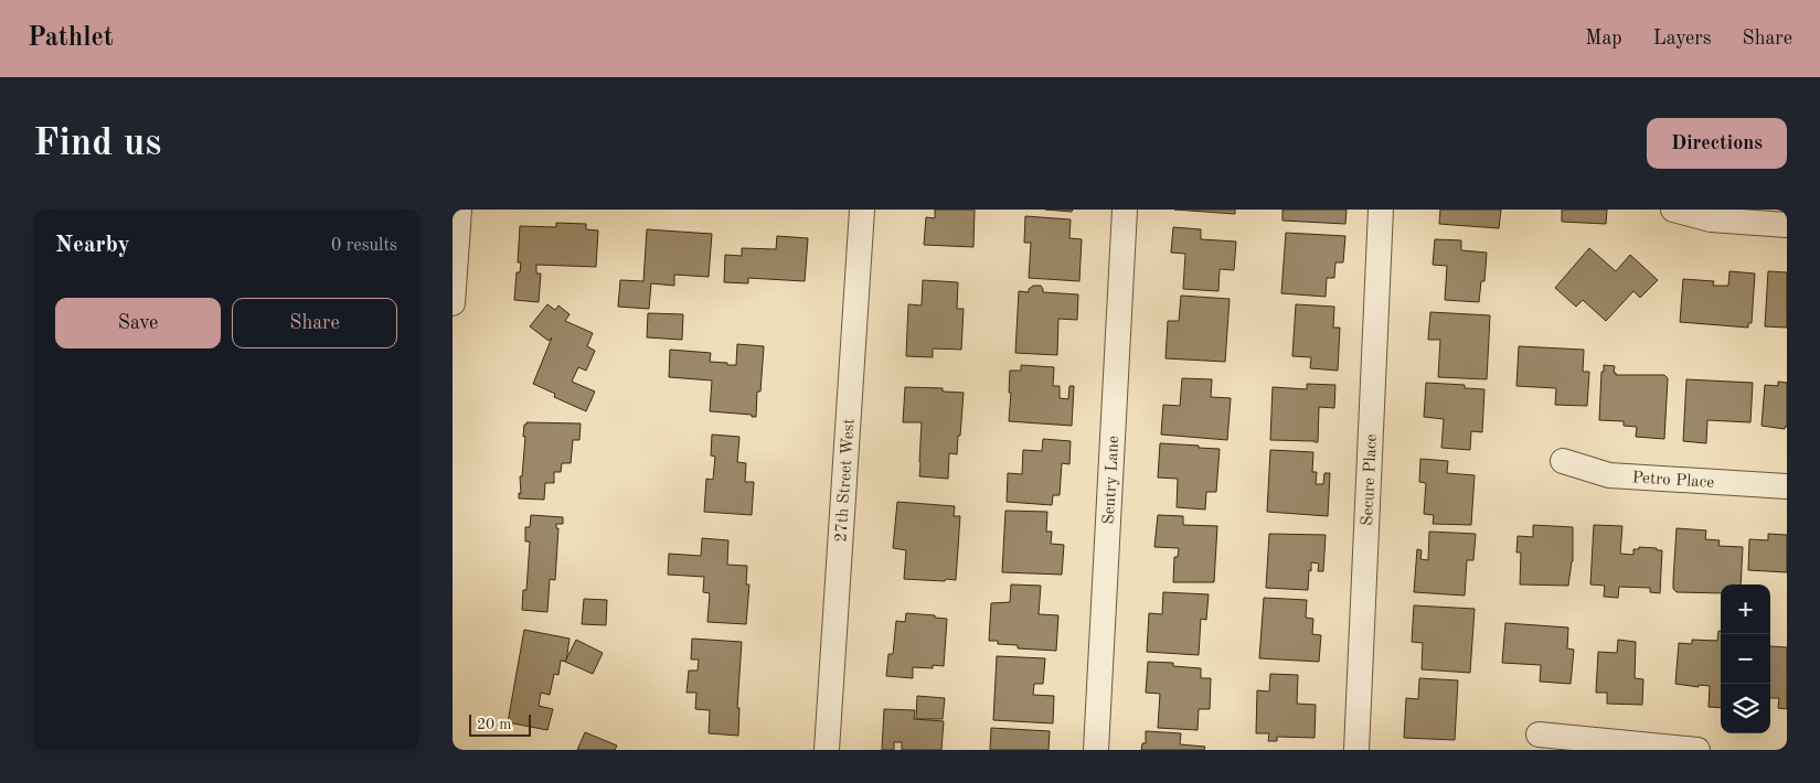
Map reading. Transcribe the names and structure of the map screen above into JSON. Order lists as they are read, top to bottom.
{
  "streets": {
    "street": [
      "27th Street West",
      "Sentry Lane",
      "Secure Place",
      "Petro Place"
    ]
  },
  "scale_bar": "20 m",
  "page": {
    "header": "Pathlet",
    "nav": ["Map", "Layers", "Share"],
    "buttons": [
      "Directions",
      ["Save", "Share"]
    ],
    "title": "Find us",
    "heading": ["Nearby", "0 results"],
    "map_buttons": ["+", "−"],
    "scale": "20 m"
  }
}
